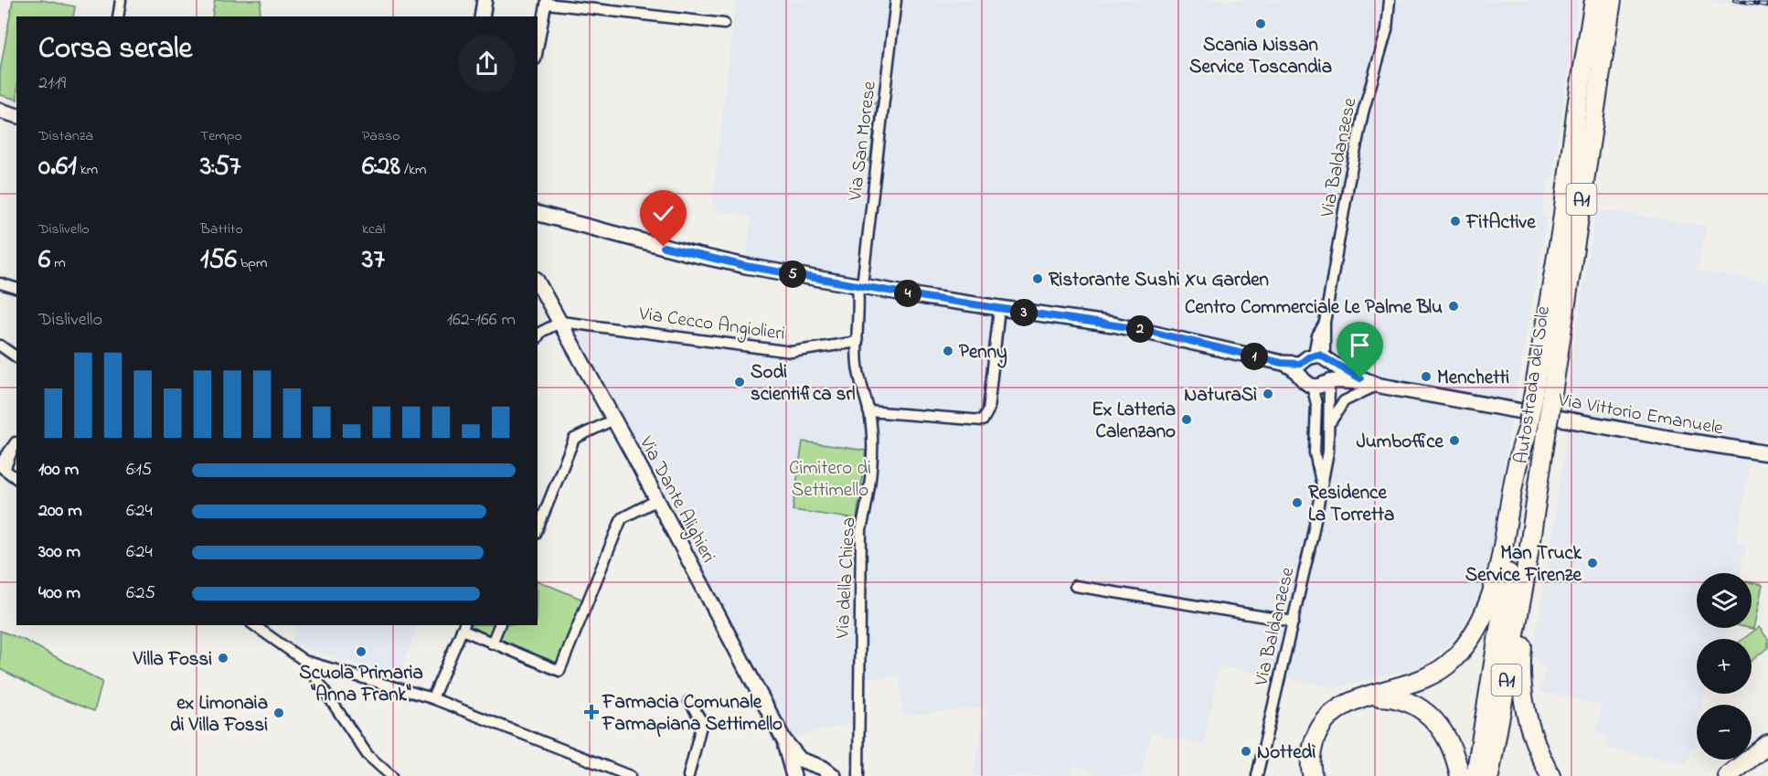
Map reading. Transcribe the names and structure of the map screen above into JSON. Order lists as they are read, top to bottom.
{
  "streets": {
    "highway": ["A1", "Autostrada del Sole"],
    "main road": ["Via Vittorio Emanuele", "Via Dante Alighieri"],
    "street": [
      "Via San Morese",
      "Via Baldanzese",
      "Via Cecco Angiolieri",
      "Via della Chiesa"
    ]
  },
  "crossings": [
    ["Via San Morese", "Via Vittorio Emanuele"],
    ["Via San Morese", "Via della Chiesa"],
    ["Via Baldanzese", "Via Vittorio Emanuele"],
    ["Via Cecco Angiolieri", "Via Dante Alighieri"],
    ["Via Cecco Angiolieri", "Via della Chiesa"],
    ["Via Vittorio Emanuele", "Via della Chiesa"]
  ],
  "parks": ["Cimitero di Settimello"],
  "places": {
    "other": [
      "Scania Nissan Service Toscandia",
      "FitActive",
      "Ristorante Sushi Xu Garden",
      "Centro Commerciale Le Palme Blu",
      "Penny",
      "Menchetti",
      "Sodi scientifica srl",
      "NaturaSì",
      "Ex Latteria Calenzano",
      "Jumboffice",
      "Residence La Torretta",
      "Man Truck Service Firenze",
      "Scuola Primaria \"Anna Frank\"",
      "Villa Fossi",
      "ex Limonaia di Villa Fossi",
      "Nottedì"
    ],
    "health": ["Farmacia Comunale Farmapiana Settimello"]
  },
  "page": {
    "heading": ["Corsa serale", "21:19"],
    "stats": [
      ["Distanza", "0.61 km"],
      ["Tempo", "3:57"],
      ["Passo", "6:28 /km"],
      ["Dislivello", "6 m"],
      ["Battito", "156 bpm"],
      ["kcal", "37"]
    ],
    "pins": [
      "5",
      "4",
      "3",
      "2",
      "1"
    ],
    "chart": ["Dislivello", "162–166 m"],
    "list": [
      {
        "name": "100 m",
        "note": "6:15"
      },
      {
        "name": "200 m",
        "note": "6:24"
      },
      {
        "name": "300 m",
        "note": "6:24"
      },
      {
        "name": "400 m",
        "note": "6:25"
      }
    ],
    "map_buttons": ["+", "−"]
  }
}
